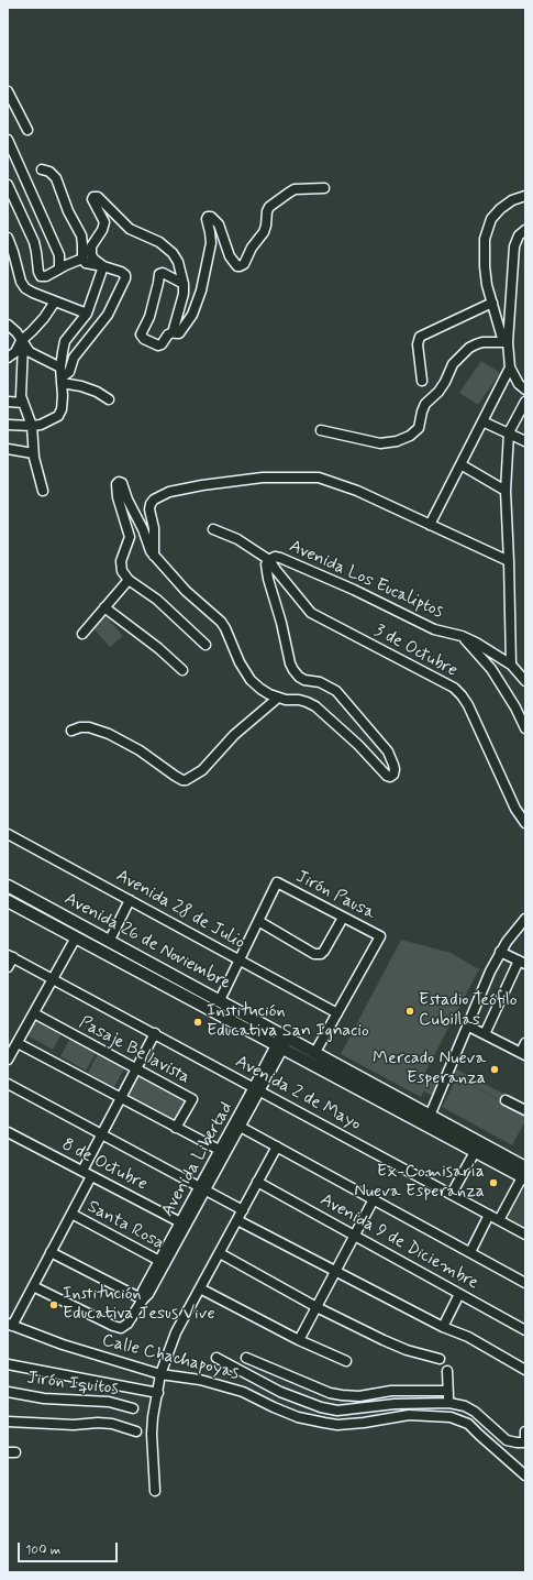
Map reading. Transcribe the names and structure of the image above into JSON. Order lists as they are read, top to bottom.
{
  "streets": {
    "main road": ["Avenida 26 de Noviembre"],
    "street": [
      "Avenida Los Eucaliptos",
      "3 de Octubre",
      "Jirón Pausa",
      "Avenida 28 de Julio",
      "Pasaje Bellavista",
      "Avenida 2 de Mayo",
      "Avenida Libertad",
      "8 de Octubre",
      "Santa Rosa",
      "Avenida 9 de Diciembre",
      "Calle Chachapoyas",
      "Jirón Iquitos"
    ]
  },
  "crossings": [
    ["Avenida Los Eucaliptos", "3 de Octubre"],
    ["Jirón Pausa", "Avenida 28 de Julio"],
    ["Avenida 26 de Noviembre", "Avenida Libertad"],
    ["Avenida 2 de Mayo", "Avenida Libertad"],
    ["Avenida Libertad", "8 de Octubre"],
    ["Avenida Libertad", "Santa Rosa"]
  ],
  "places": [
    "Estadio Teófilo Cubillas",
    "Institución Educativa San Ignacio",
    "Mercado Nueva Esperanza",
    "Ex-Comisaría Nueva Esperanza",
    "Institución Educativa Jesus Vive"
  ],
  "scale_bar": "100 m"
}
